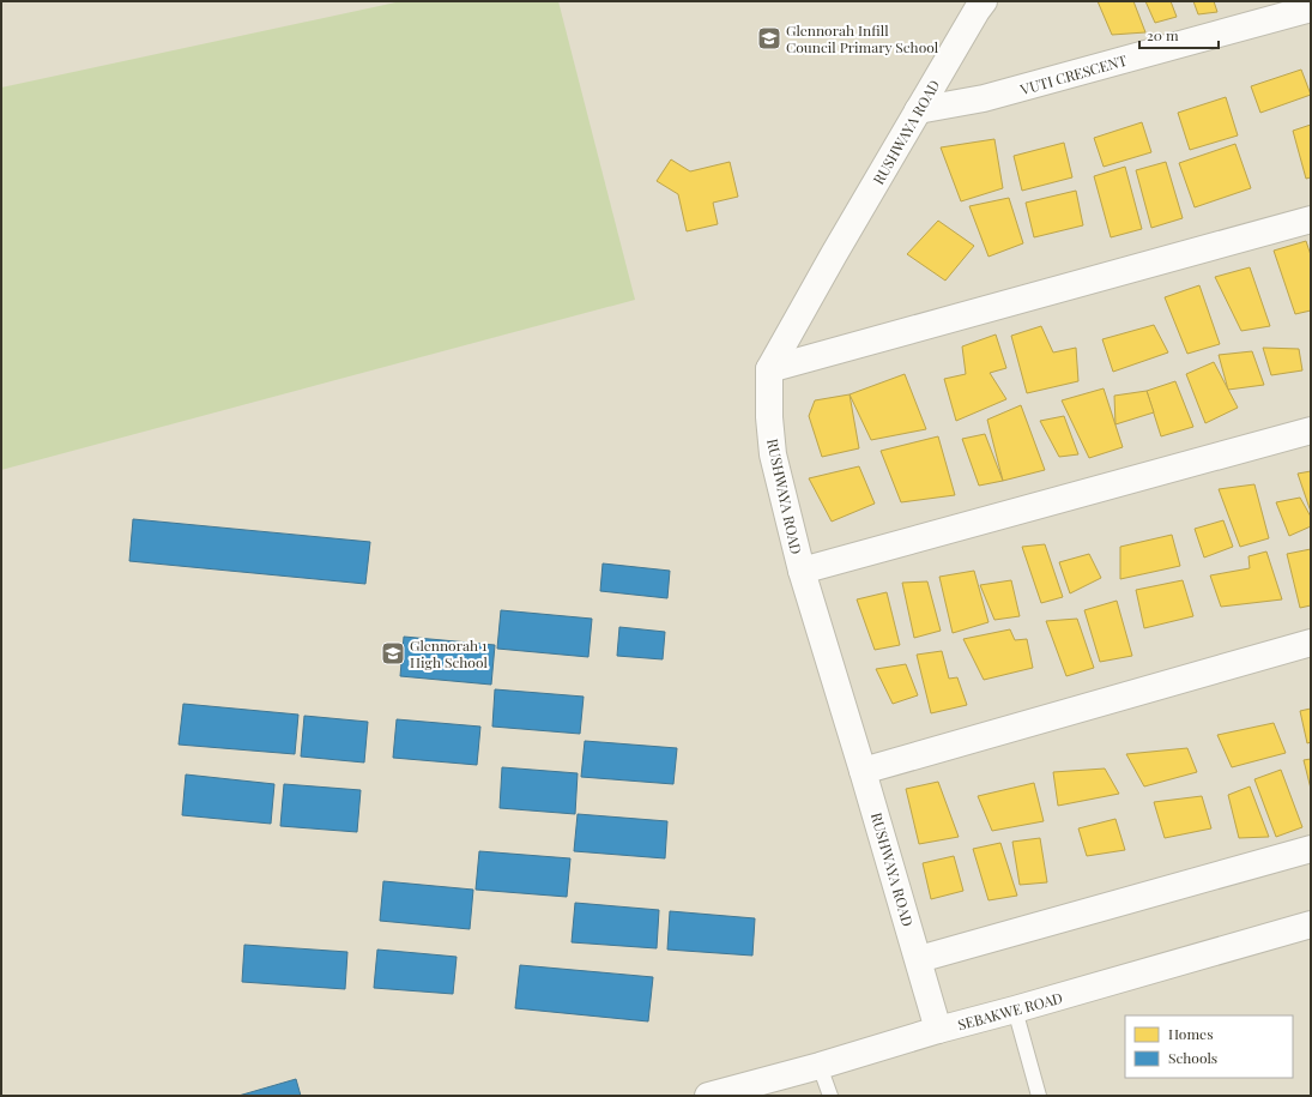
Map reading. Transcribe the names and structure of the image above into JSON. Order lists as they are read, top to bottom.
{
  "streets": {
    "street": ["VUTI CRESCENT", "RUSHWAYA ROAD", "SEBAKWE ROAD"]
  },
  "crossings": [
    ["VUTI CRESCENT", "RUSHWAYA ROAD"],
    ["RUSHWAYA ROAD", "SEBAKWE ROAD"]
  ],
  "places": {
    "school or university": ["Glennorah Infill Council Primary School", "Glennorah 1 High School"]
  },
  "legend": ["Homes", "Schools"],
  "scale_bar": "20 m"
}
